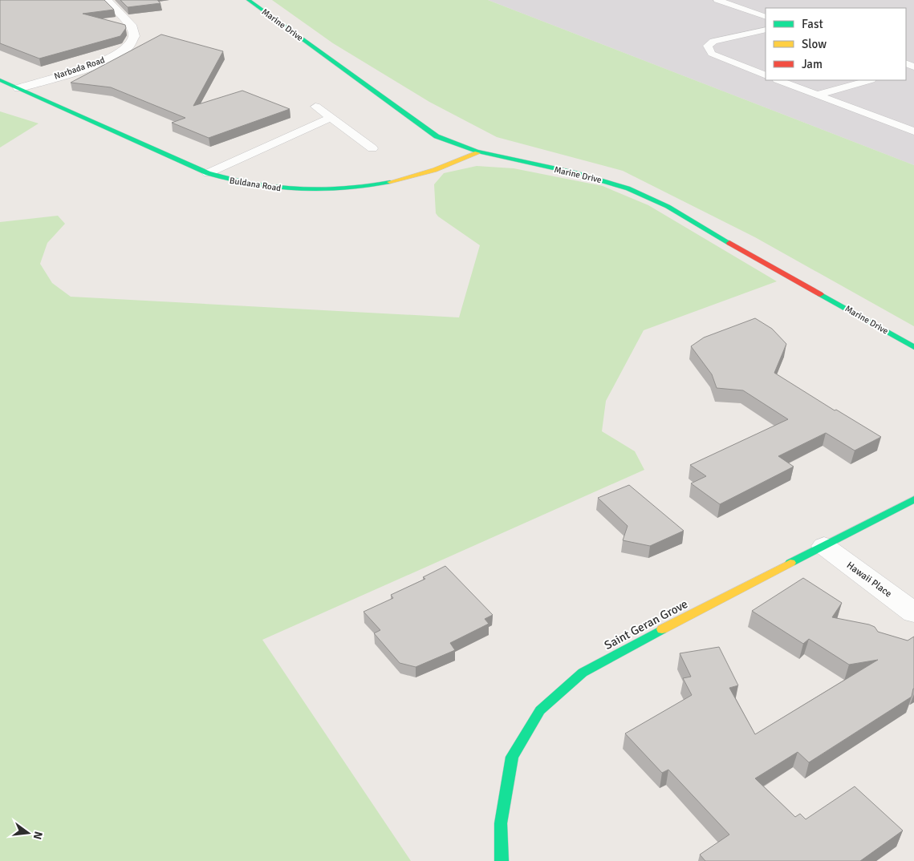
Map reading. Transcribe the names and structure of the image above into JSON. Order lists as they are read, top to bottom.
{
  "streets": {
    "street": [
      "Marine Drive",
      "Narbada Road",
      "Buldana Road",
      "Hawaii Place",
      "Saint Geran Grove"
    ]
  },
  "crossings": [
    ["Marine Drive", "Buldana Road"],
    ["Narbada Road", "Buldana Road"],
    ["Hawaii Place", "Saint Geran Grove"]
  ],
  "legend": ["Fast", "Slow", "Jam"],
  "north": "right"
}
